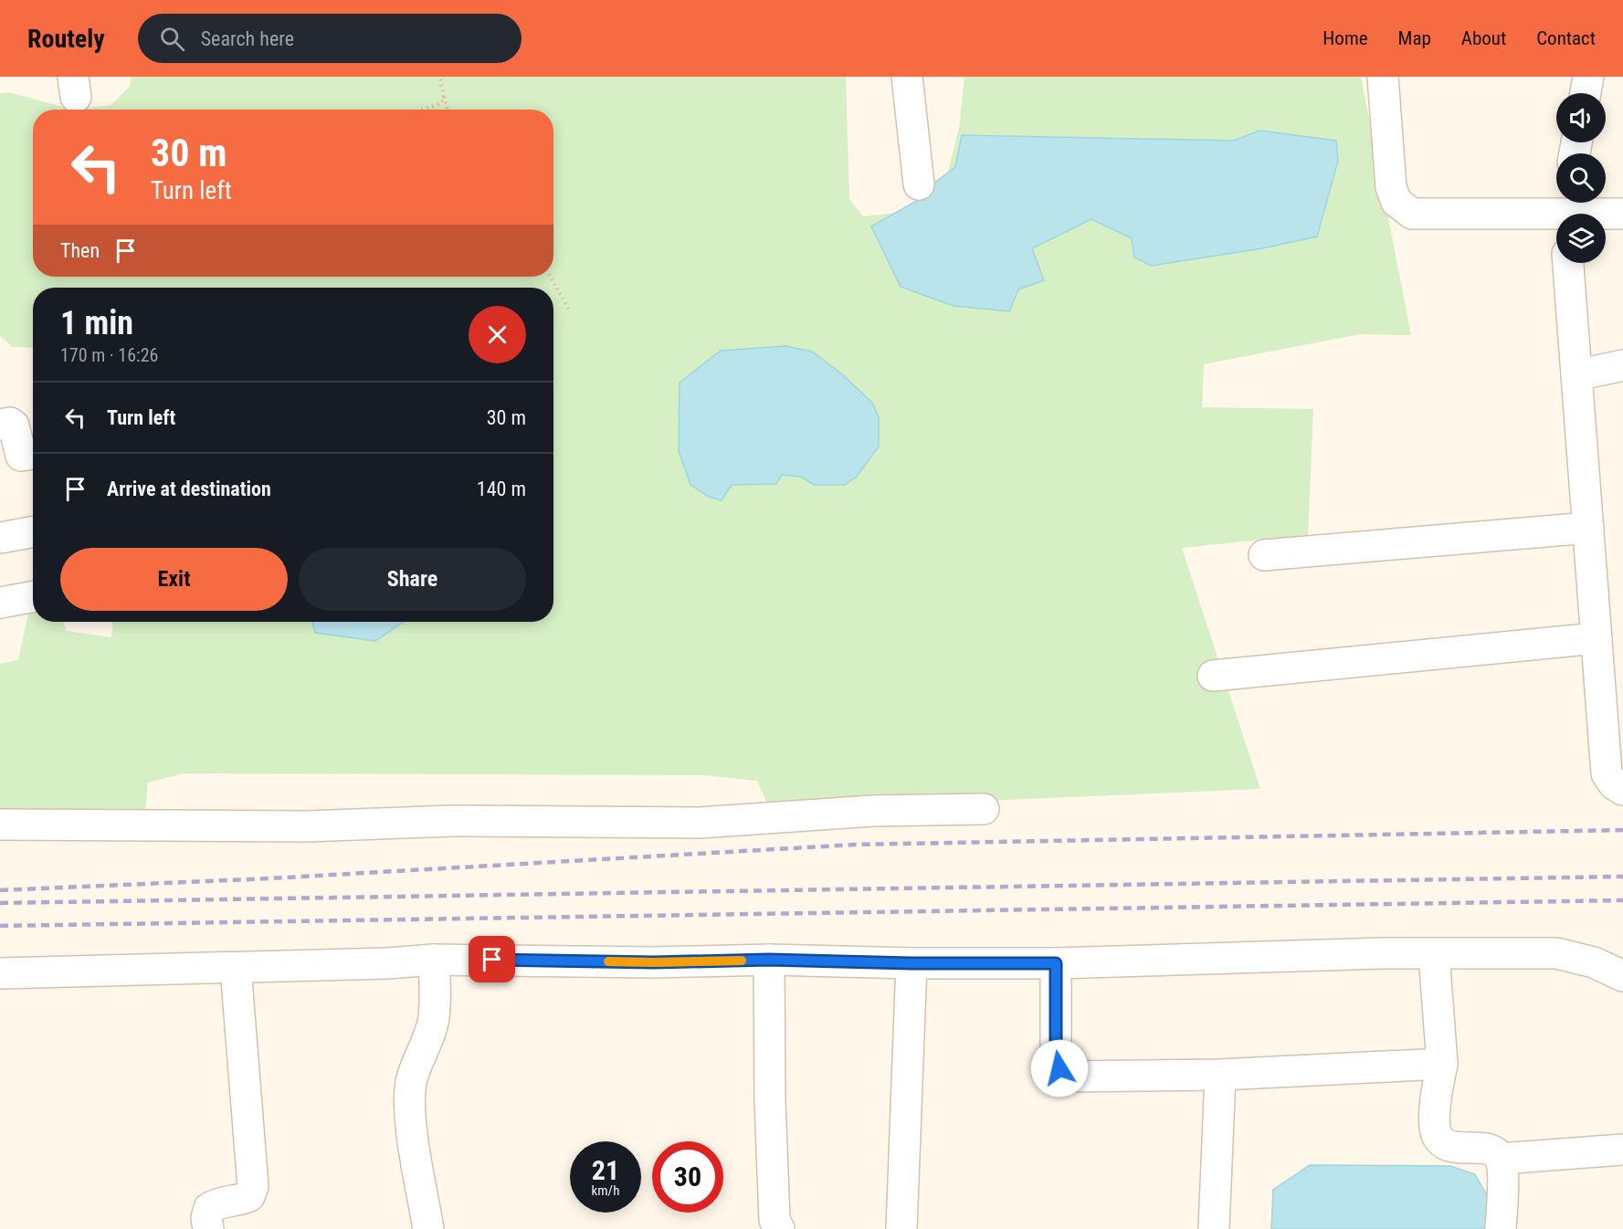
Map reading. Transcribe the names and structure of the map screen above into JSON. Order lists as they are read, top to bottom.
{
  "page": {
    "header": "Routely",
    "search": "Search here",
    "nav": [
      "Home",
      "Map",
      "About",
      "Contact"
    ],
    "turn": ["30 m", "Turn left"],
    "then": "Then",
    "heading": ["1 min", "170 m · 16:26"],
    "list": [
      {
        "name": "Turn left",
        "value": "30 m"
      },
      {
        "name": "Arrive at destination",
        "value": "140 m"
      }
    ],
    "buttons": ["Exit", "Share"],
    "speed": "21 km/h",
    "limit": "30"
  }
}
